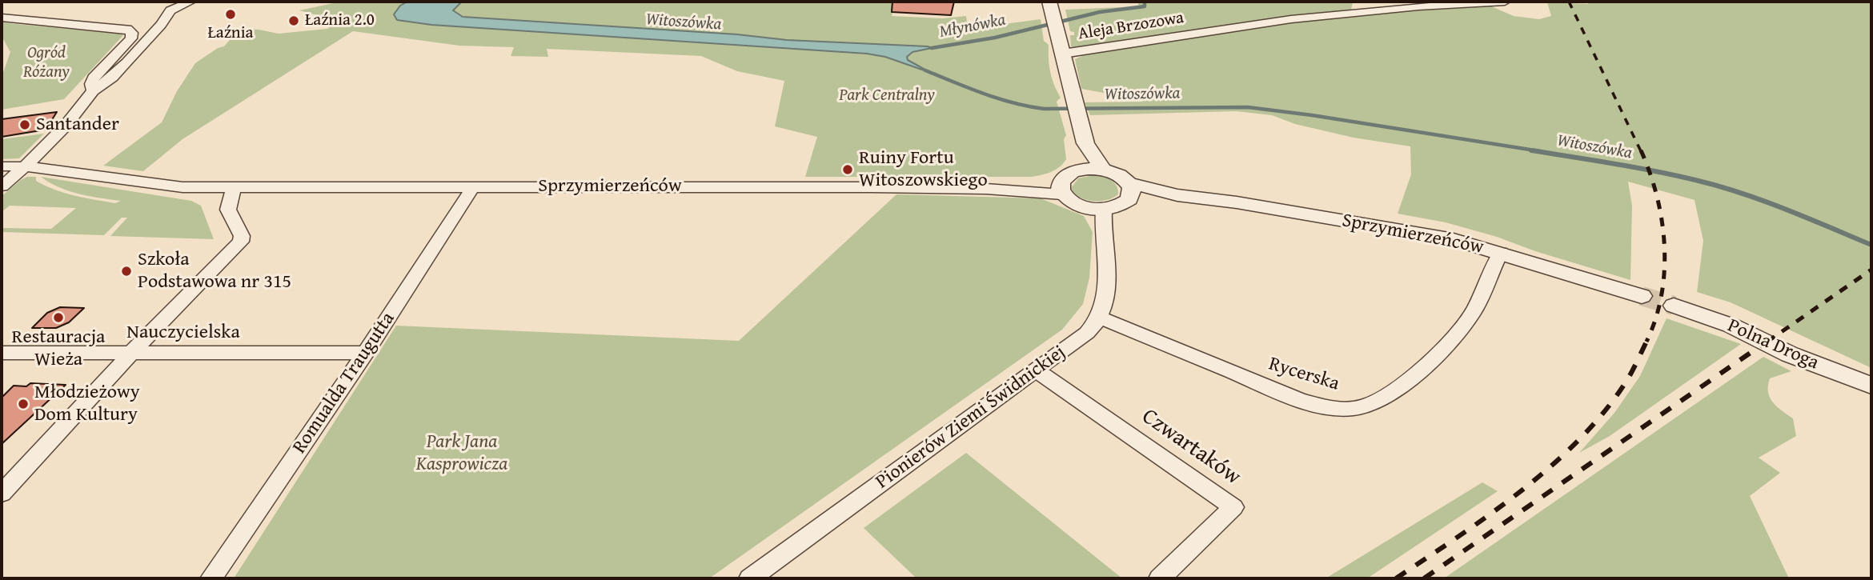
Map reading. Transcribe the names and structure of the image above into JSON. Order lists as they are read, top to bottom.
{
  "streets": {
    "street": [
      "Aleja Brzozowa",
      "Sprzymierzeńców",
      "Nauczycielska",
      "Polna Droga",
      "Rycerska",
      "Romualda Traugutta",
      "Pionierów Ziemi Świdnickiej",
      "Czwartaków"
    ]
  },
  "crossings": [
    ["Sprzymierzeńców", "Rycerska"],
    ["Sprzymierzeńców", "Romualda Traugutta"],
    ["Nauczycielska", "Romualda Traugutta"],
    ["Rycerska", "Pionierów Ziemi Świdnickiej"],
    ["Pionierów Ziemi Świdnickiej", "Czwartaków"]
  ],
  "water": ["Witoszówka", "Młynówka"],
  "parks": ["Ogród Różany", "Park Centralny", "Park Jana Kasprowicza"],
  "places": [
    "Łaźnia",
    "Łaźnia 2.0",
    "Santander",
    "Ruiny Fortu Witoszowskiego",
    "Szkoła Podstawowa nr 315",
    "Restauracja Wieża",
    "Młodzieżowy Dom Kultury"
  ]
}
